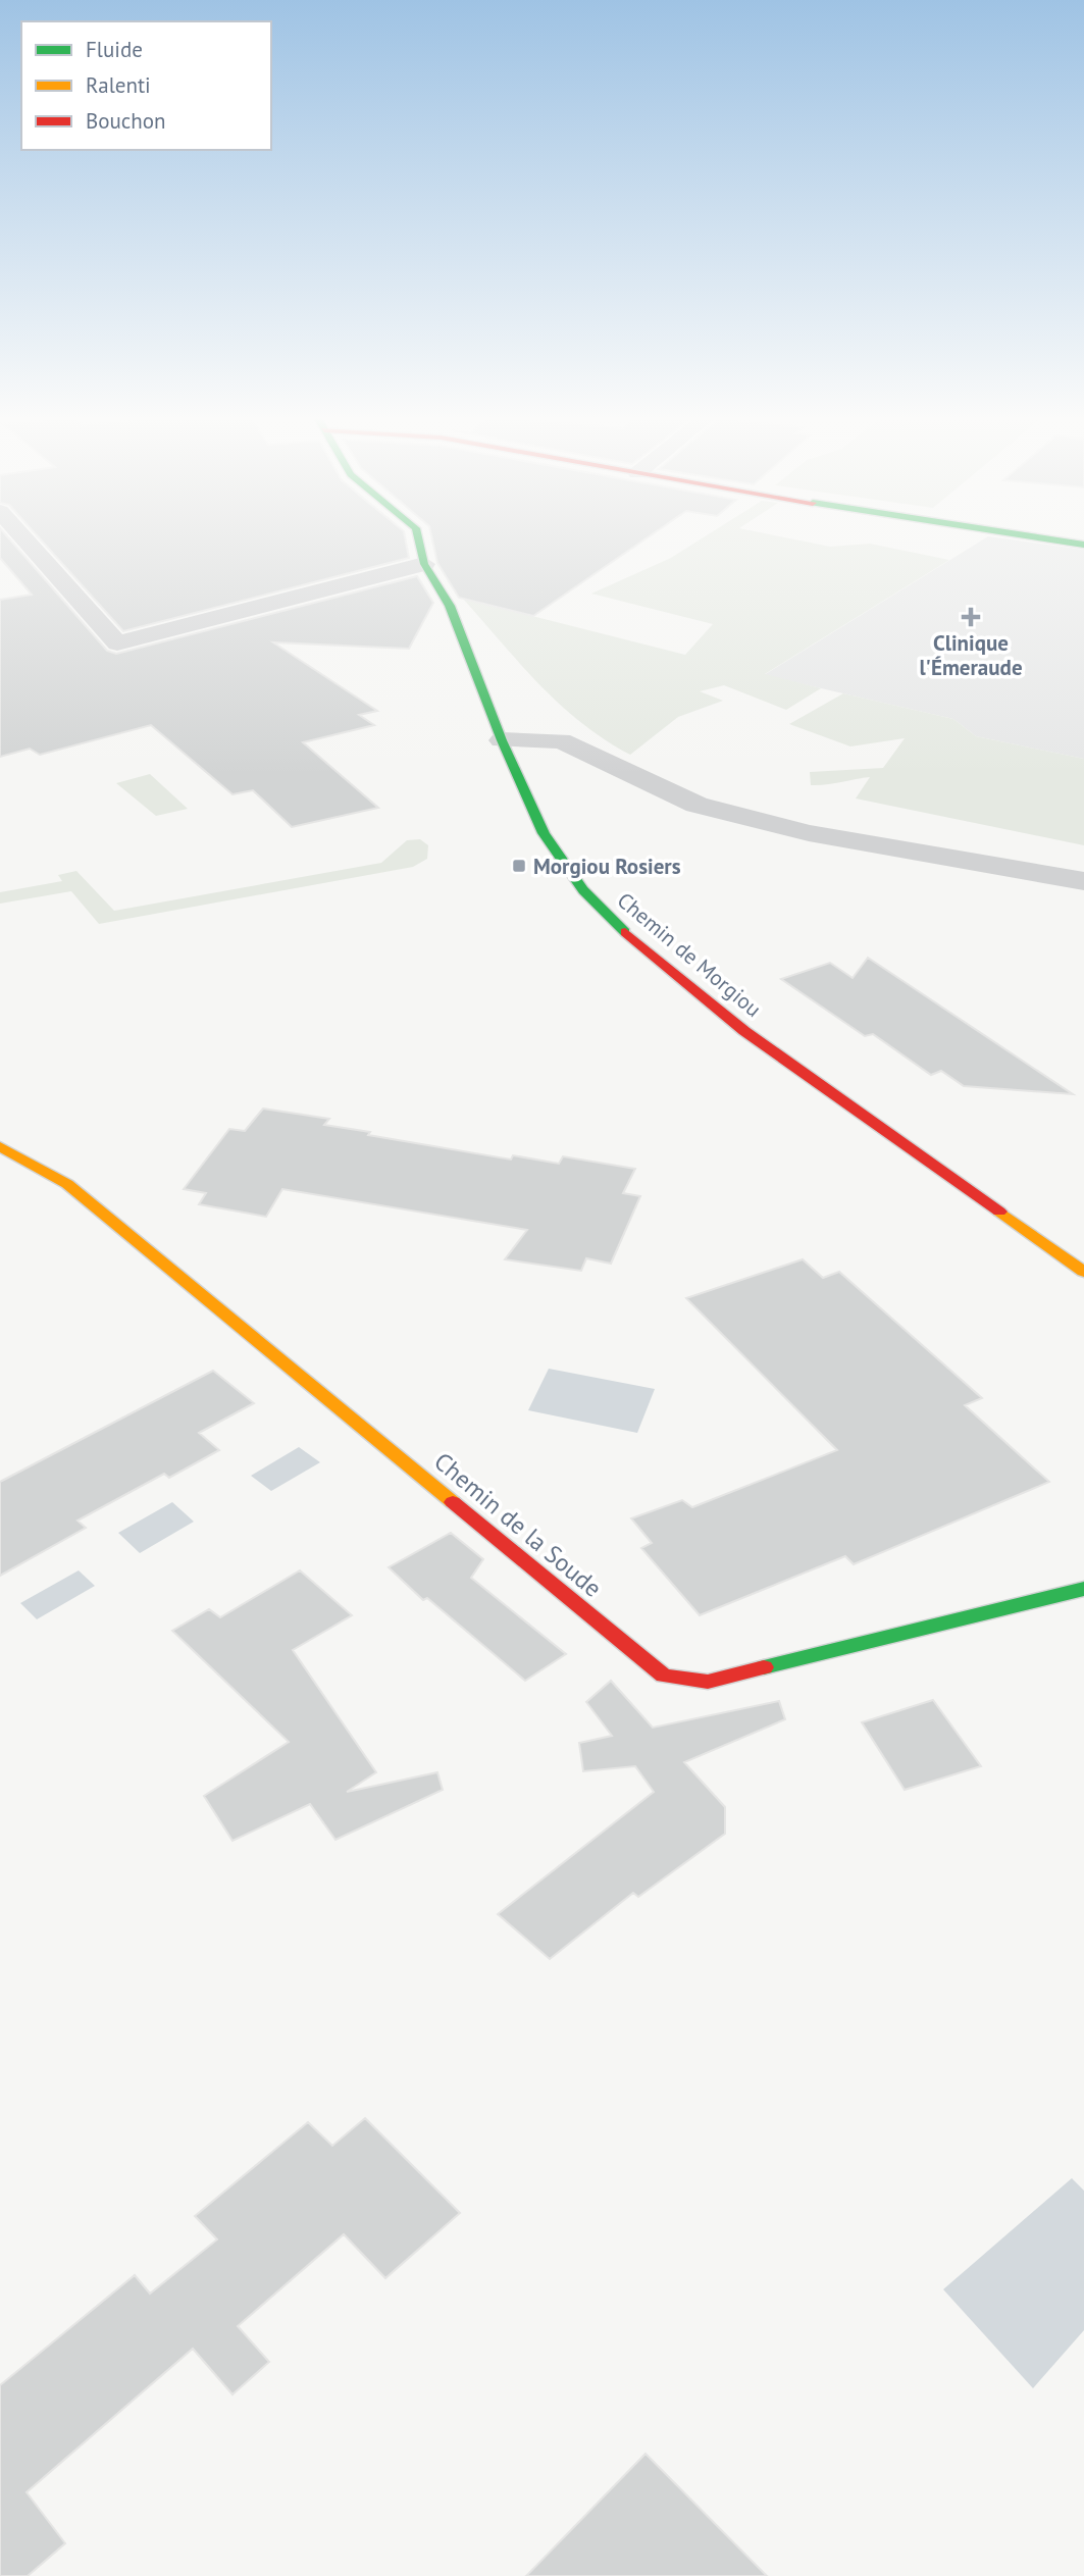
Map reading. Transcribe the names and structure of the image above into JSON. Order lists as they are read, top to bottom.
{
  "streets": {
    "street": ["Chemin de Morgiou", "Chemin de la Soude"]
  },
  "places": {
    "health": ["Clinique l'Émeraude"],
    "transit": ["Morgiou Rosiers"]
  },
  "legend": ["Fluide", "Ralenti", "Bouchon"]
}
